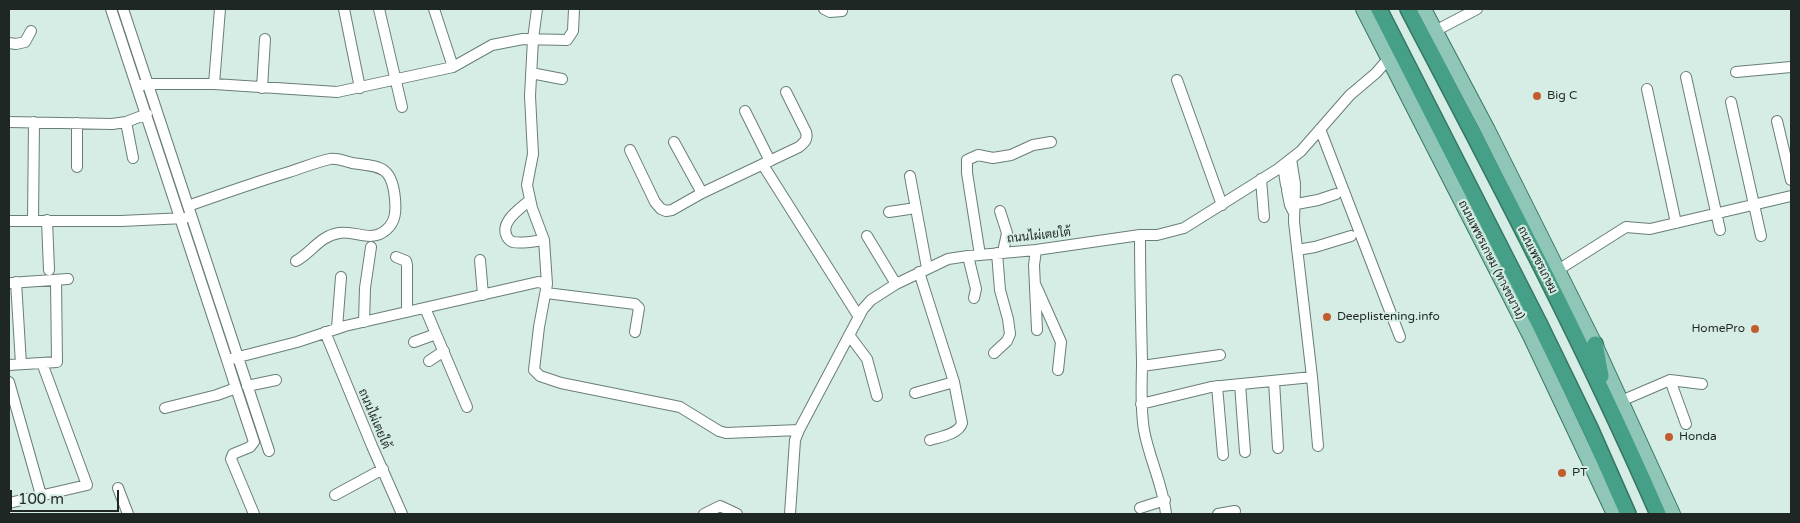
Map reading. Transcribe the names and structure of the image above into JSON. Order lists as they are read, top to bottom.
{
  "streets": {
    "highway": ["ถนนเพชรเกษม"],
    "main road": ["ถนนเพชรเกษม (ทางขนาน)"],
    "street": ["ถนนไผ่เตยใต้"]
  },
  "crossings": [
    ["ถนนไผ่เตยใต้", "ถนนเพชรเกษม (ทางขนาน)"]
  ],
  "places": [
    "Big C",
    "Deeplistening.info",
    "HomePro",
    "Honda",
    "PT"
  ],
  "scale_bar": "100 m"
}
